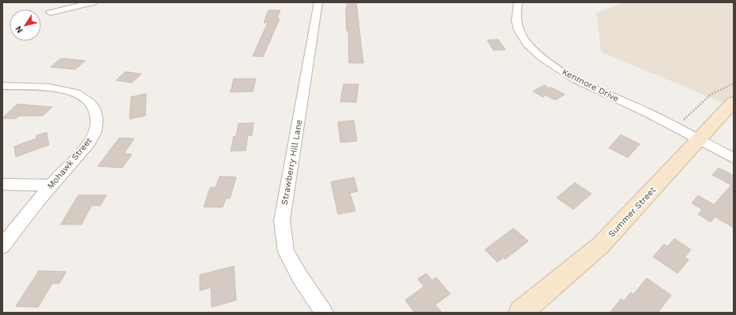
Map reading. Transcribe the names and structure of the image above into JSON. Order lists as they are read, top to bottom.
{
  "streets": {
    "street": [
      "Kenmore Drive",
      "Strawberry Hill Lane",
      "Mohawk Street",
      "Summer Street"
    ]
  },
  "crossings": [
    ["Kenmore Drive", "Summer Street"]
  ],
  "north": "bottom left"
}
